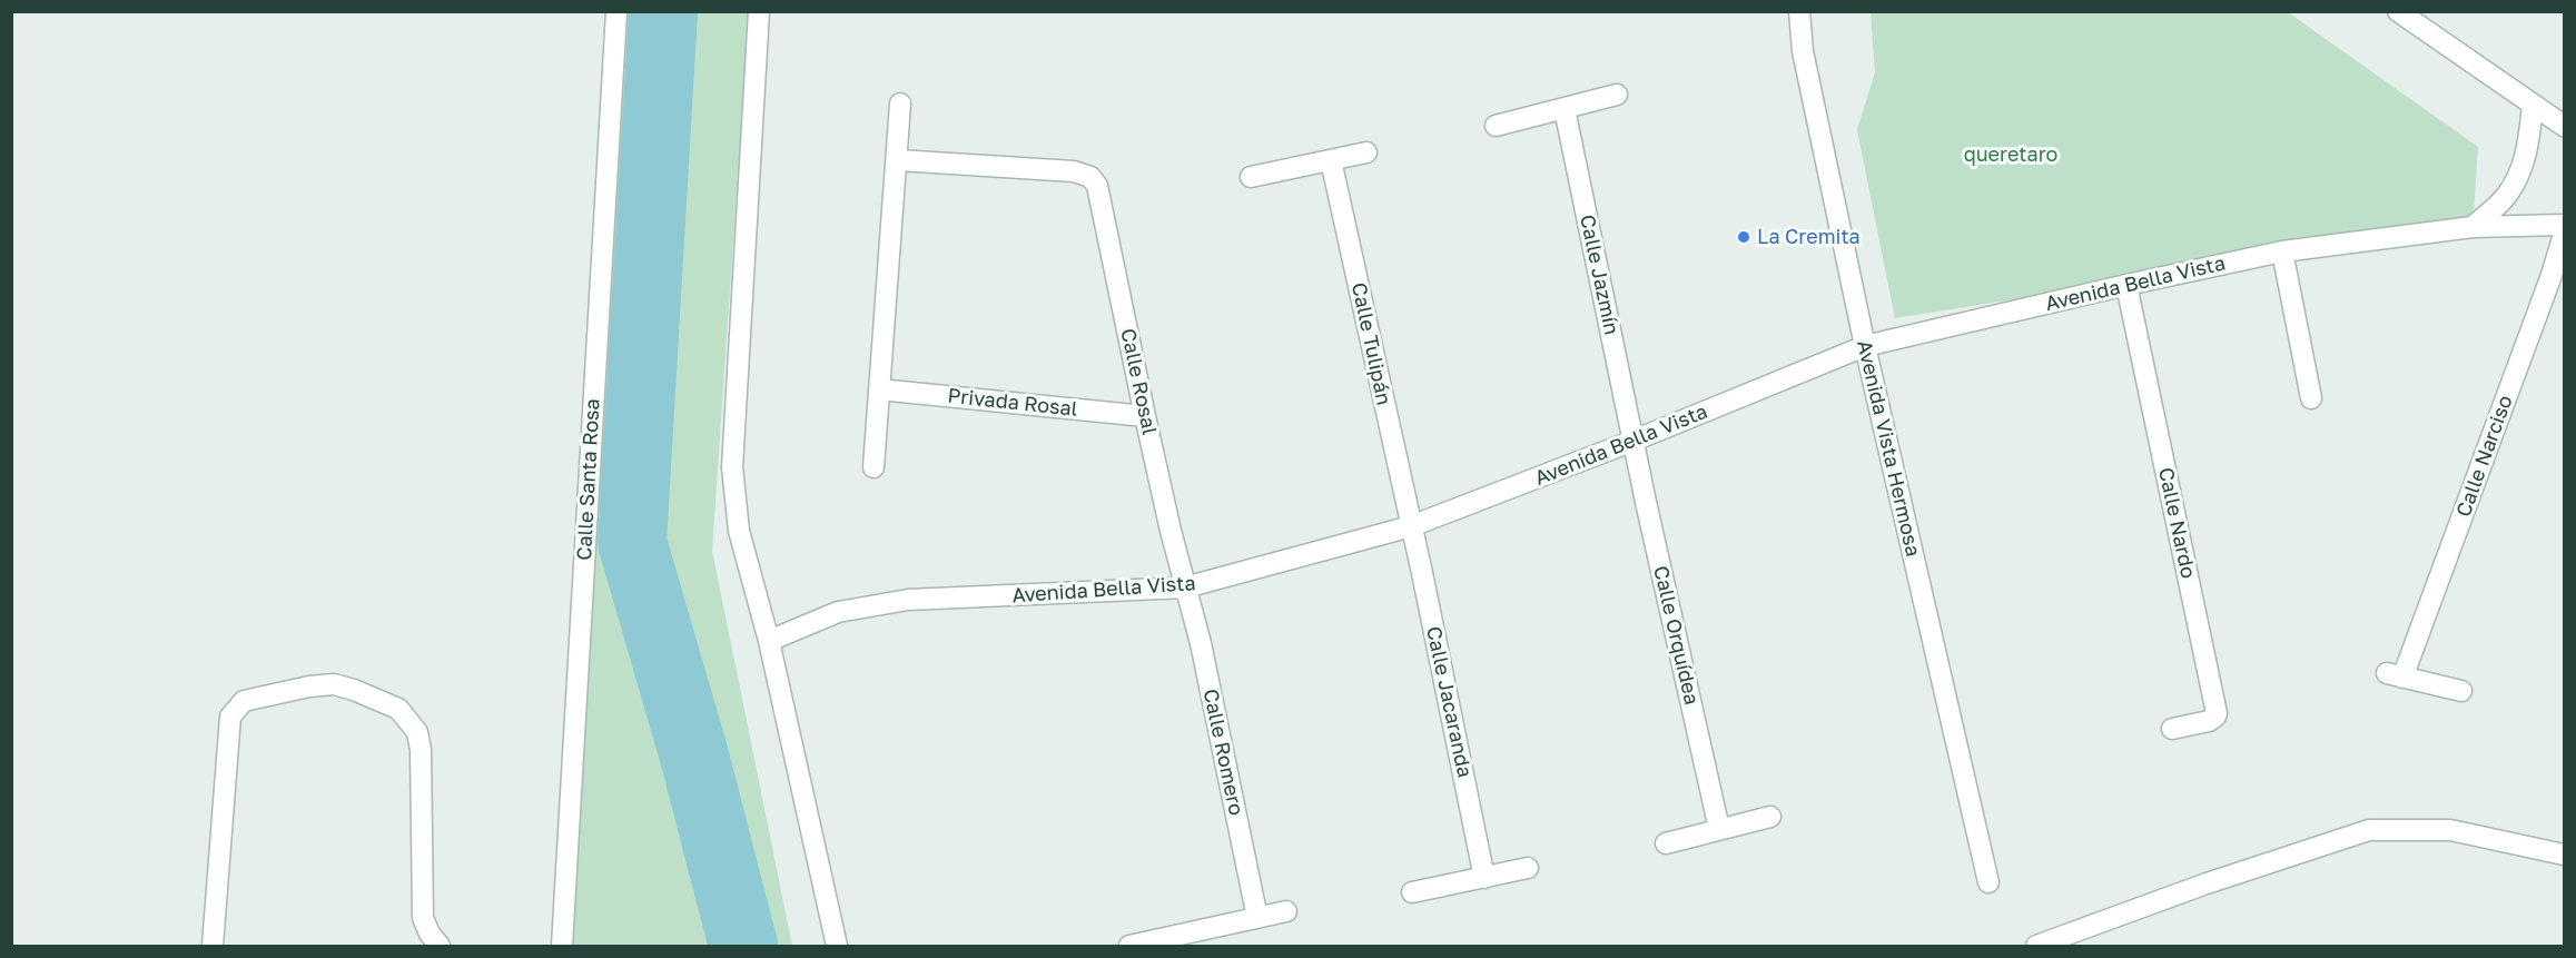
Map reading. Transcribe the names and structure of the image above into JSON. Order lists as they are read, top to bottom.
{
  "streets": {
    "street": [
      "Calle Jazmín",
      "Avenida Bella Vista",
      "Calle Tulipán",
      "Calle Rosal",
      "Privada Rosal",
      "Avenida Vista Hermosa",
      "Calle Narciso",
      "Calle Santa Rosa",
      "Calle Nardo",
      "Calle Orquídea",
      "Calle Jacaranda",
      "Calle Romero"
    ]
  },
  "crossings": [
    ["Calle Jazmín", "Avenida Bella Vista"],
    ["Calle Jazmín", "Calle Orquídea"],
    ["Avenida Bella Vista", "Calle Tulipán"],
    ["Avenida Bella Vista", "Calle Rosal"],
    ["Avenida Bella Vista", "Avenida Vista Hermosa"],
    ["Avenida Bella Vista", "Calle Nardo"],
    ["Avenida Bella Vista", "Calle Orquídea"],
    ["Avenida Bella Vista", "Calle Jacaranda"],
    ["Avenida Bella Vista", "Calle Romero"],
    ["Calle Tulipán", "Calle Jacaranda"],
    ["Calle Rosal", "Privada Rosal"],
    ["Calle Rosal", "Calle Romero"]
  ],
  "parks": ["queretaro"],
  "places": ["La Cremita"]
}
